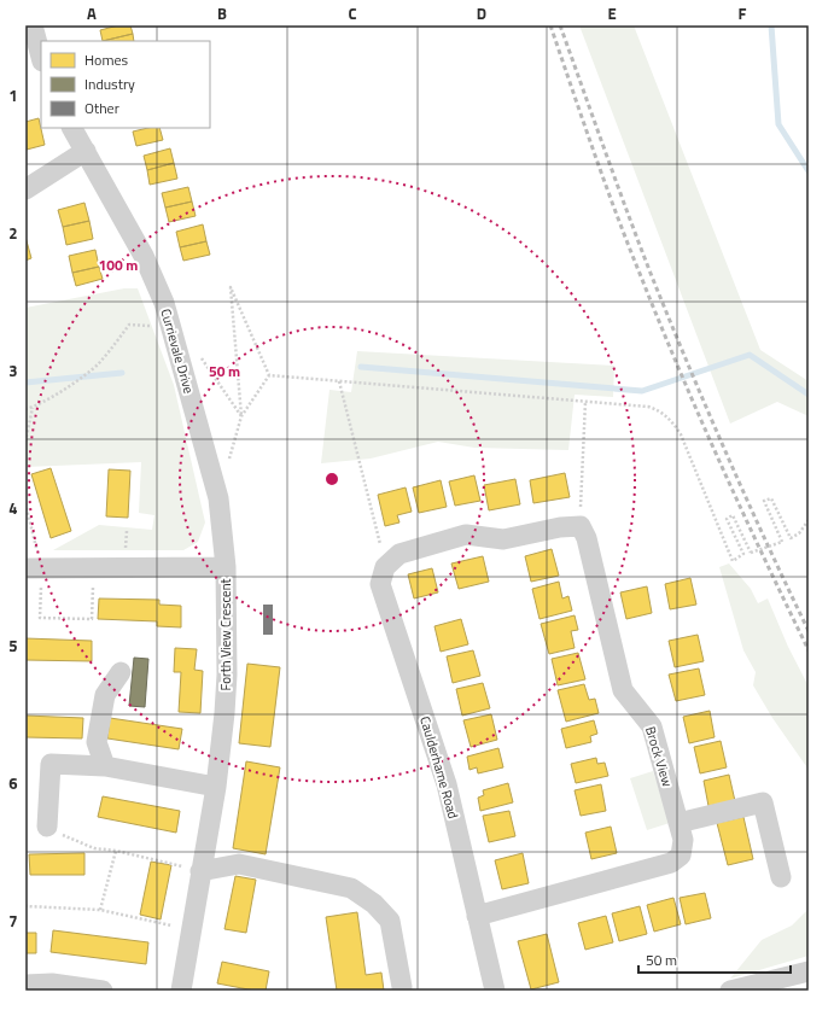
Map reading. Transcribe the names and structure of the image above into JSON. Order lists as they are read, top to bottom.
{
  "streets": {
    "street": [
      "Currievale Drive",
      "Forth View Crescent",
      "Brock View",
      "Caulderhame Road"
    ]
  },
  "crossings": [
    ["Currievale Drive", "Forth View Crescent"],
    ["Brock View", "Caulderhame Road"]
  ],
  "legend": ["Homes", "Industry", "Other"],
  "scale_bar": "50 m",
  "grid": {
    "columns": [
      "A",
      "B",
      "C",
      "D",
      "E",
      "F"
    ],
    "rows": [
      "1",
      "2",
      "3",
      "4",
      "5",
      "6",
      "7"
    ]
  },
  "rings": ["100 m", "50 m"]
}
